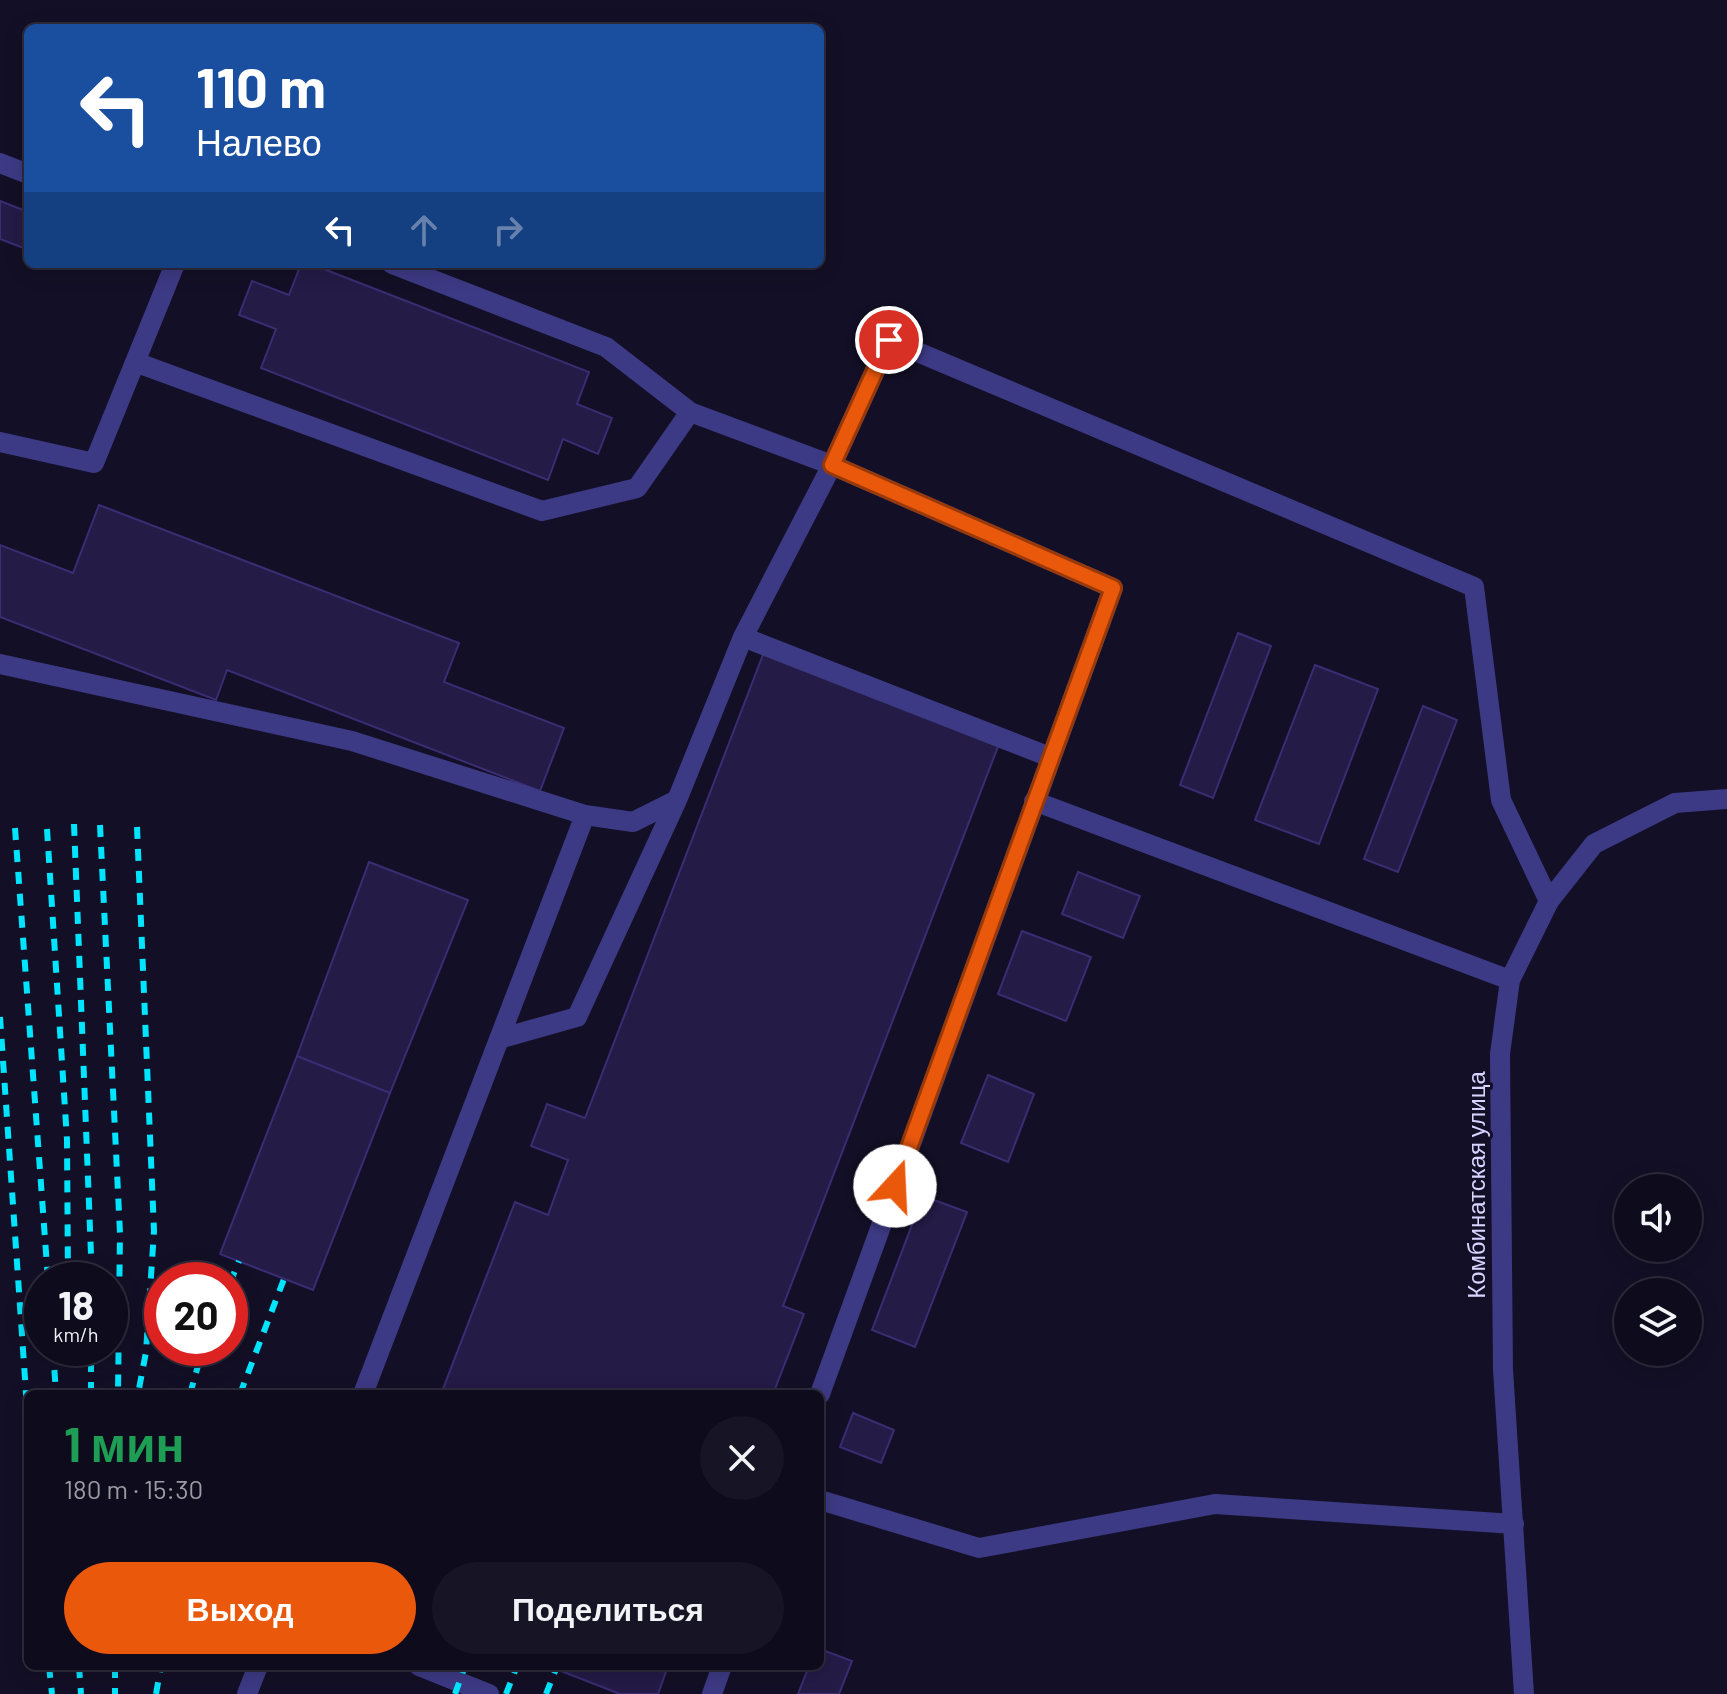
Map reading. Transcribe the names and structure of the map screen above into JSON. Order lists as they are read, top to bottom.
{
  "streets": {
    "street": ["Комбинатская улица"]
  },
  "page": {
    "turn": ["110 m", "Налево"],
    "speed": "18 km/h",
    "limit": "20",
    "heading": ["1 мин", "180 m · 15:30"],
    "buttons": ["Выход", "Поделиться"]
  }
}
